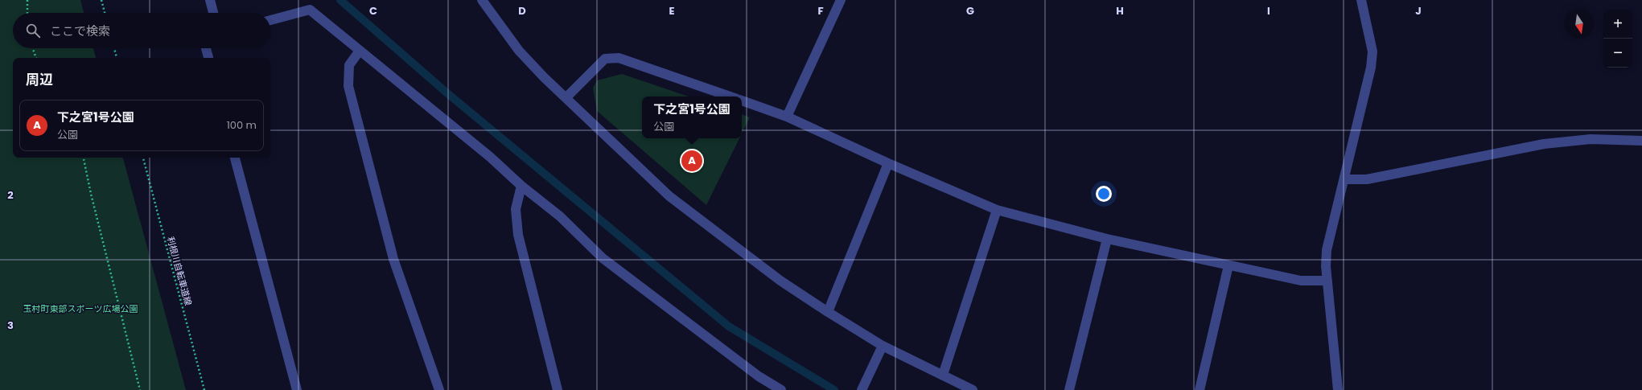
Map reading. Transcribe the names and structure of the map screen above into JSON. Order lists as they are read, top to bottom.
{
  "streets": {
    "path": ["利根川自転車道線"]
  },
  "parks": ["玉村町東部スポーツ広場公園"],
  "north": "bottom",
  "page": {
    "map_buttons": ["+", "−"],
    "search": "ここで検索",
    "heading": "周辺",
    "popup": ["下之宮1号公園", "公園"],
    "list": [
      {
        "mark": "A",
        "name": "下之宮1号公園",
        "note": "公園",
        "value": "100 m"
      }
    ],
    "pins": "A"
  },
  "grid": {
    "columns": [
      "C",
      "D",
      "E",
      "F",
      "G",
      "H",
      "I",
      "J"
    ],
    "rows": ["2", "3"]
  }
}
